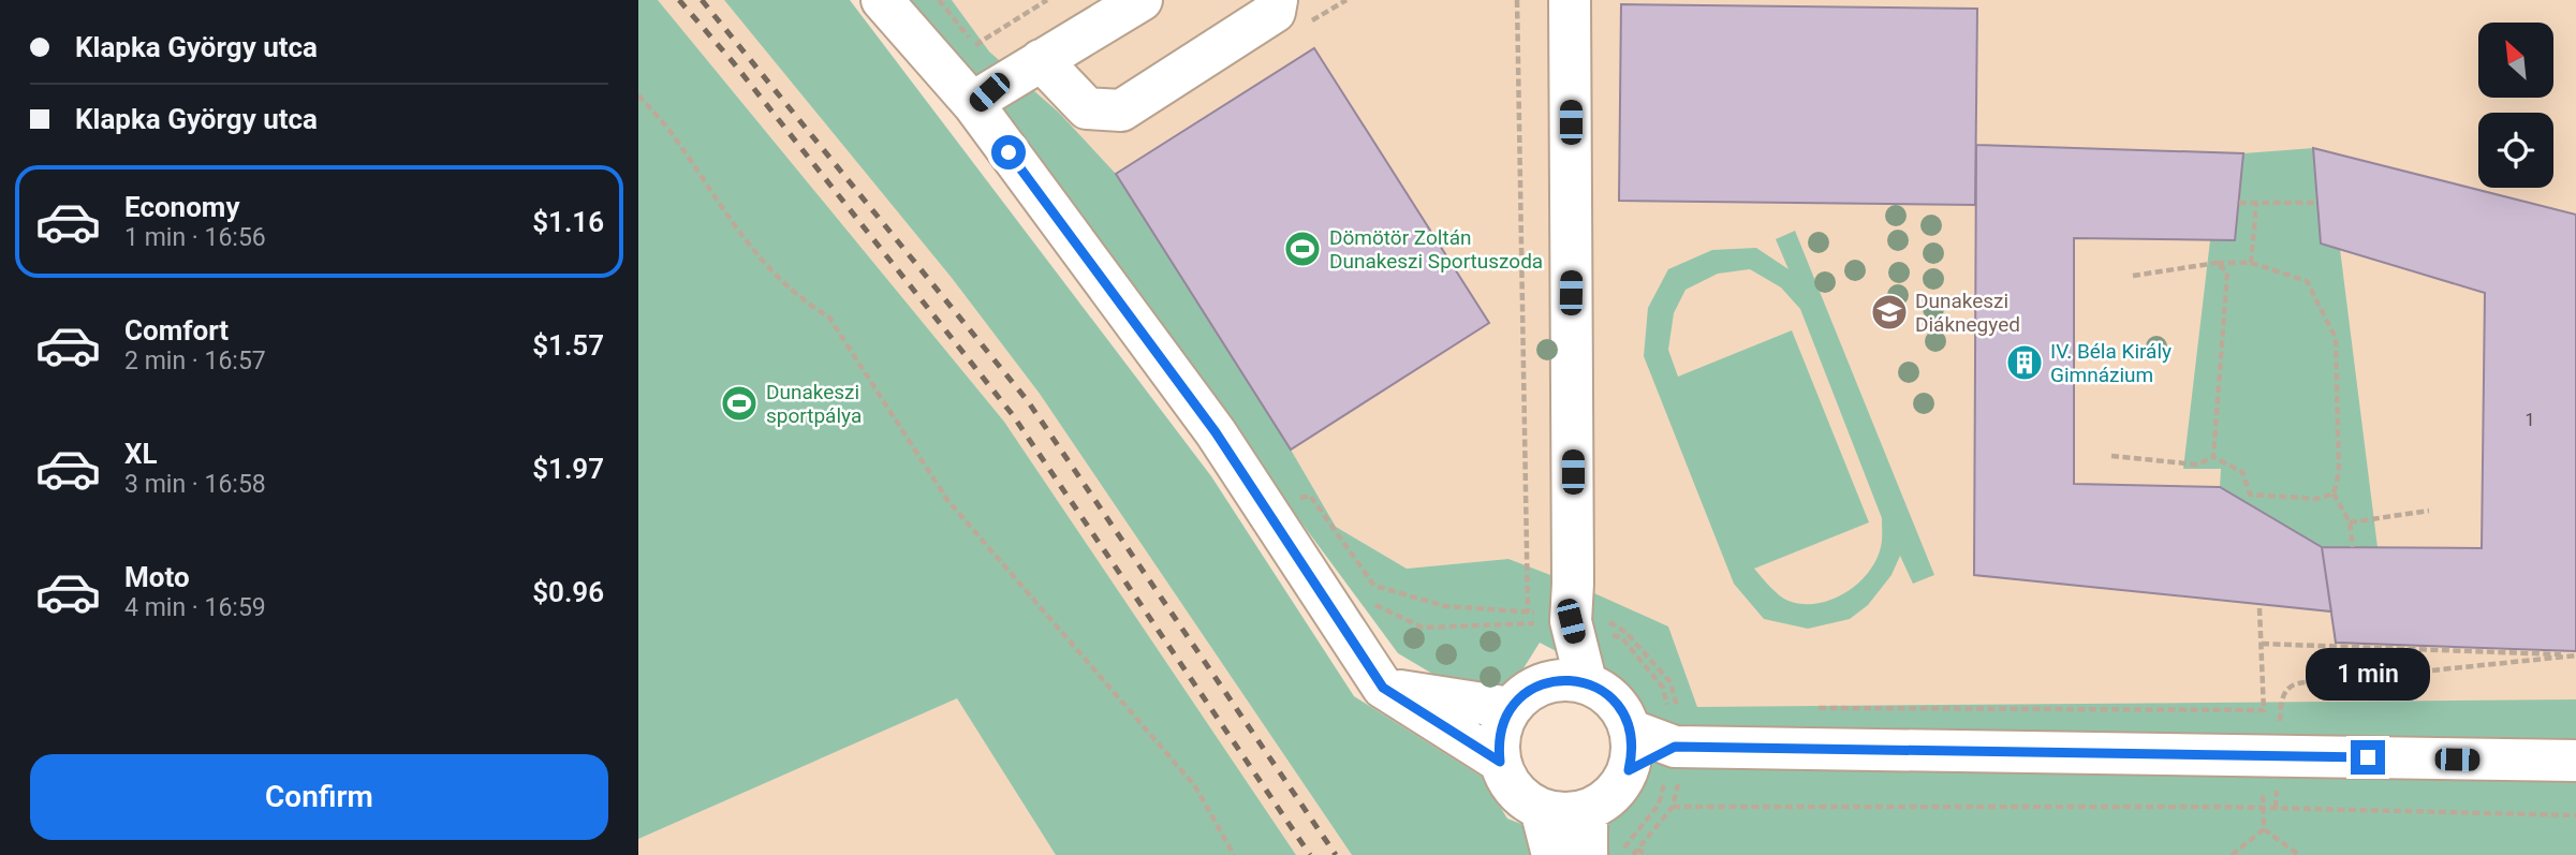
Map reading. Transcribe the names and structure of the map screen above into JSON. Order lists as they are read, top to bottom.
{
  "places": {
    "sports": ["Dömötör Zoltán Dunakeszi Sportuszoda", "Dunakeszi sportpálya"],
    "school or university": ["Dunakeszi Diáknegyed"],
    "building": ["IV. Béla Király Gimnázium"]
  },
  "house_numbers": ["1"],
  "north": "top left",
  "page": {
    "banner": ["Klapka György utca", "Klapka György utca"],
    "list": [
      {
        "name": "Economy",
        "note": "1 min · 16:56",
        "value": "$1.16"
      },
      {
        "name": "Comfort",
        "note": "2 min · 16:57",
        "value": "$1.57"
      },
      {
        "name": "XL",
        "note": "3 min · 16:58",
        "value": "$1.97"
      },
      {
        "name": "Moto",
        "note": "4 min · 16:59",
        "value": "$0.96"
      }
    ],
    "bubble": "1 min",
    "buttons": "Confirm"
  }
}
